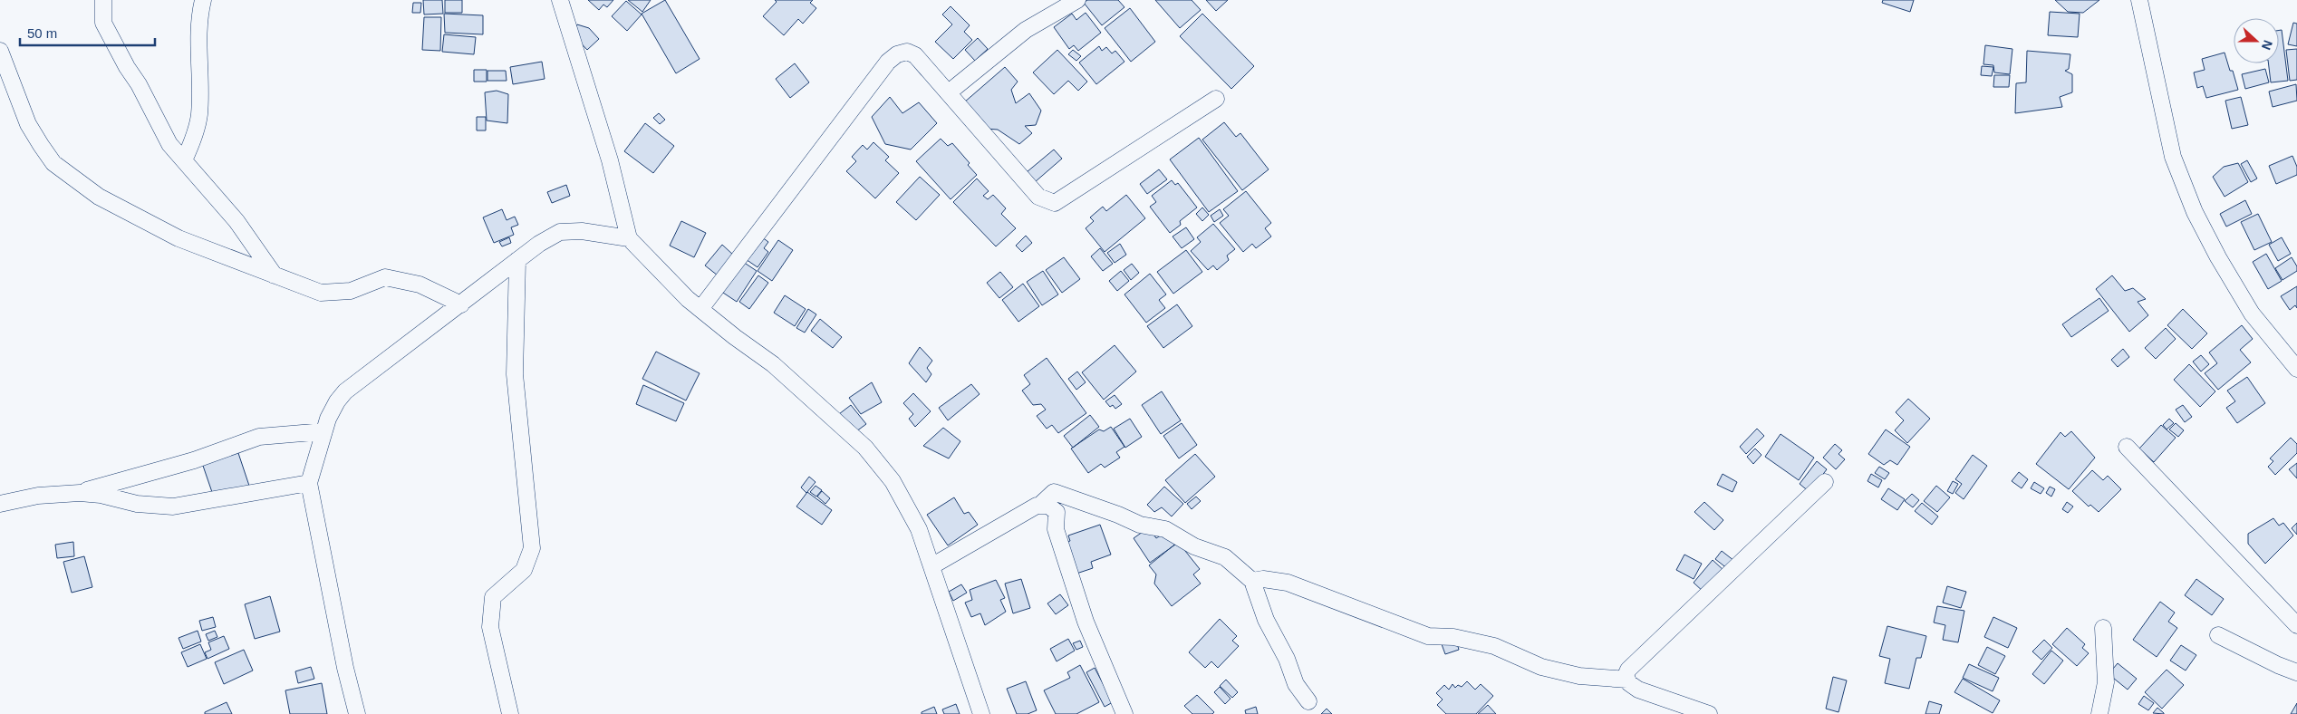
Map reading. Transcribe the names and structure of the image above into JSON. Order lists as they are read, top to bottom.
{
  "scale_bar": "50 m",
  "north": "right"
}
